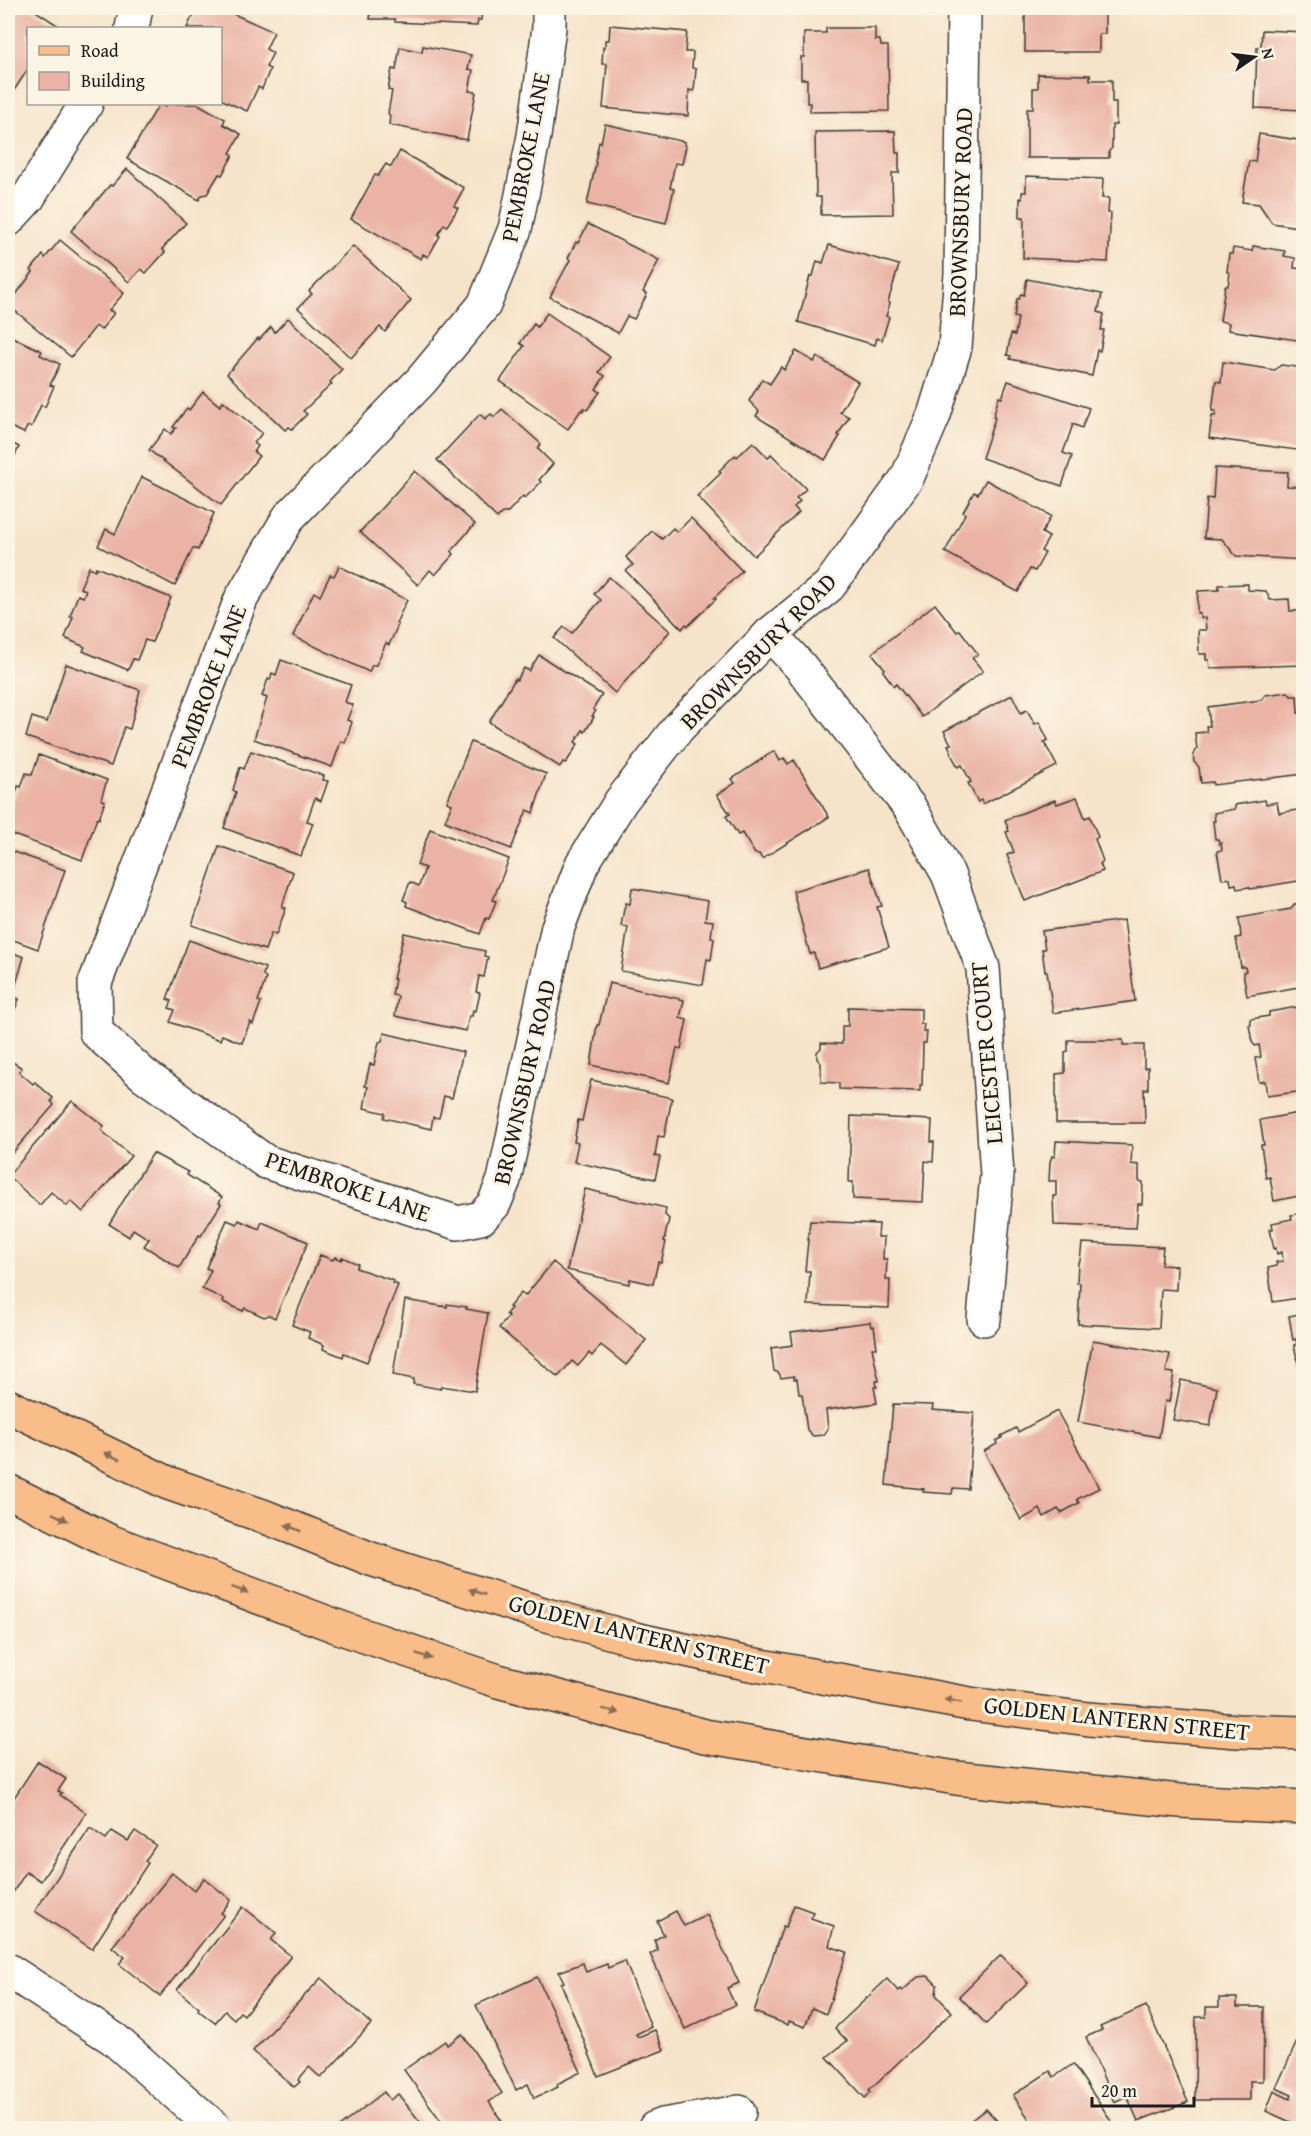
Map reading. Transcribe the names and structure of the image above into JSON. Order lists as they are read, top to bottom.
{
  "streets": {
    "main road": ["GOLDEN LANTERN STREET"],
    "street": ["PEMBROKE LANE", "BROWNSBURY ROAD", "LEICESTER COURT"]
  },
  "crossings": [
    ["PEMBROKE LANE", "BROWNSBURY ROAD"],
    ["BROWNSBURY ROAD", "LEICESTER COURT"]
  ],
  "legend": ["Road", "Building"],
  "scale_bar": "20 m",
  "north": "right"
}
